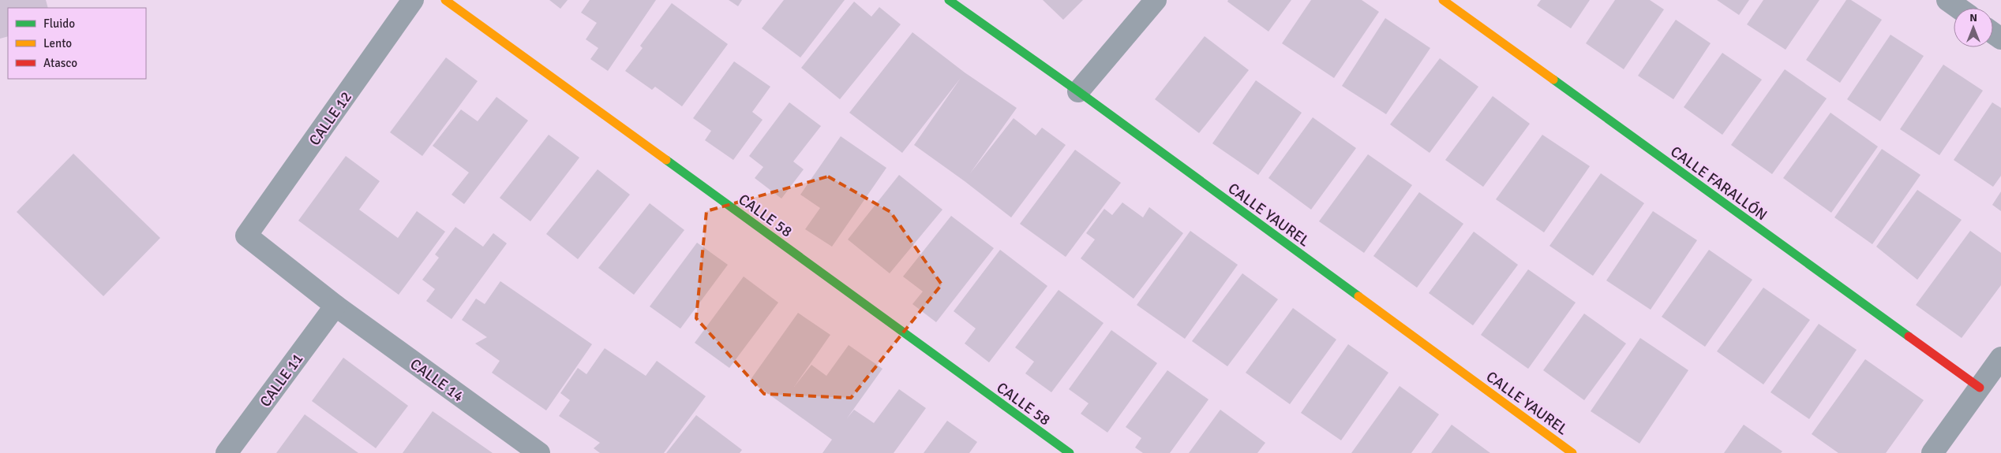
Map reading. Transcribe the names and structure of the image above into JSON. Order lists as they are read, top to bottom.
{
  "streets": {
    "street": [
      "CALLE 12",
      "CALLE FARALLÓN",
      "CALLE YAUREL",
      "CALLE 58",
      "CALLE 11",
      "CALLE 14"
    ]
  },
  "crossings": [
    ["CALLE 12", "CALLE 14"],
    ["CALLE 11", "CALLE 14"]
  ],
  "legend": ["Fluido", "Lento", "Atasco"],
  "north": "top"
}
